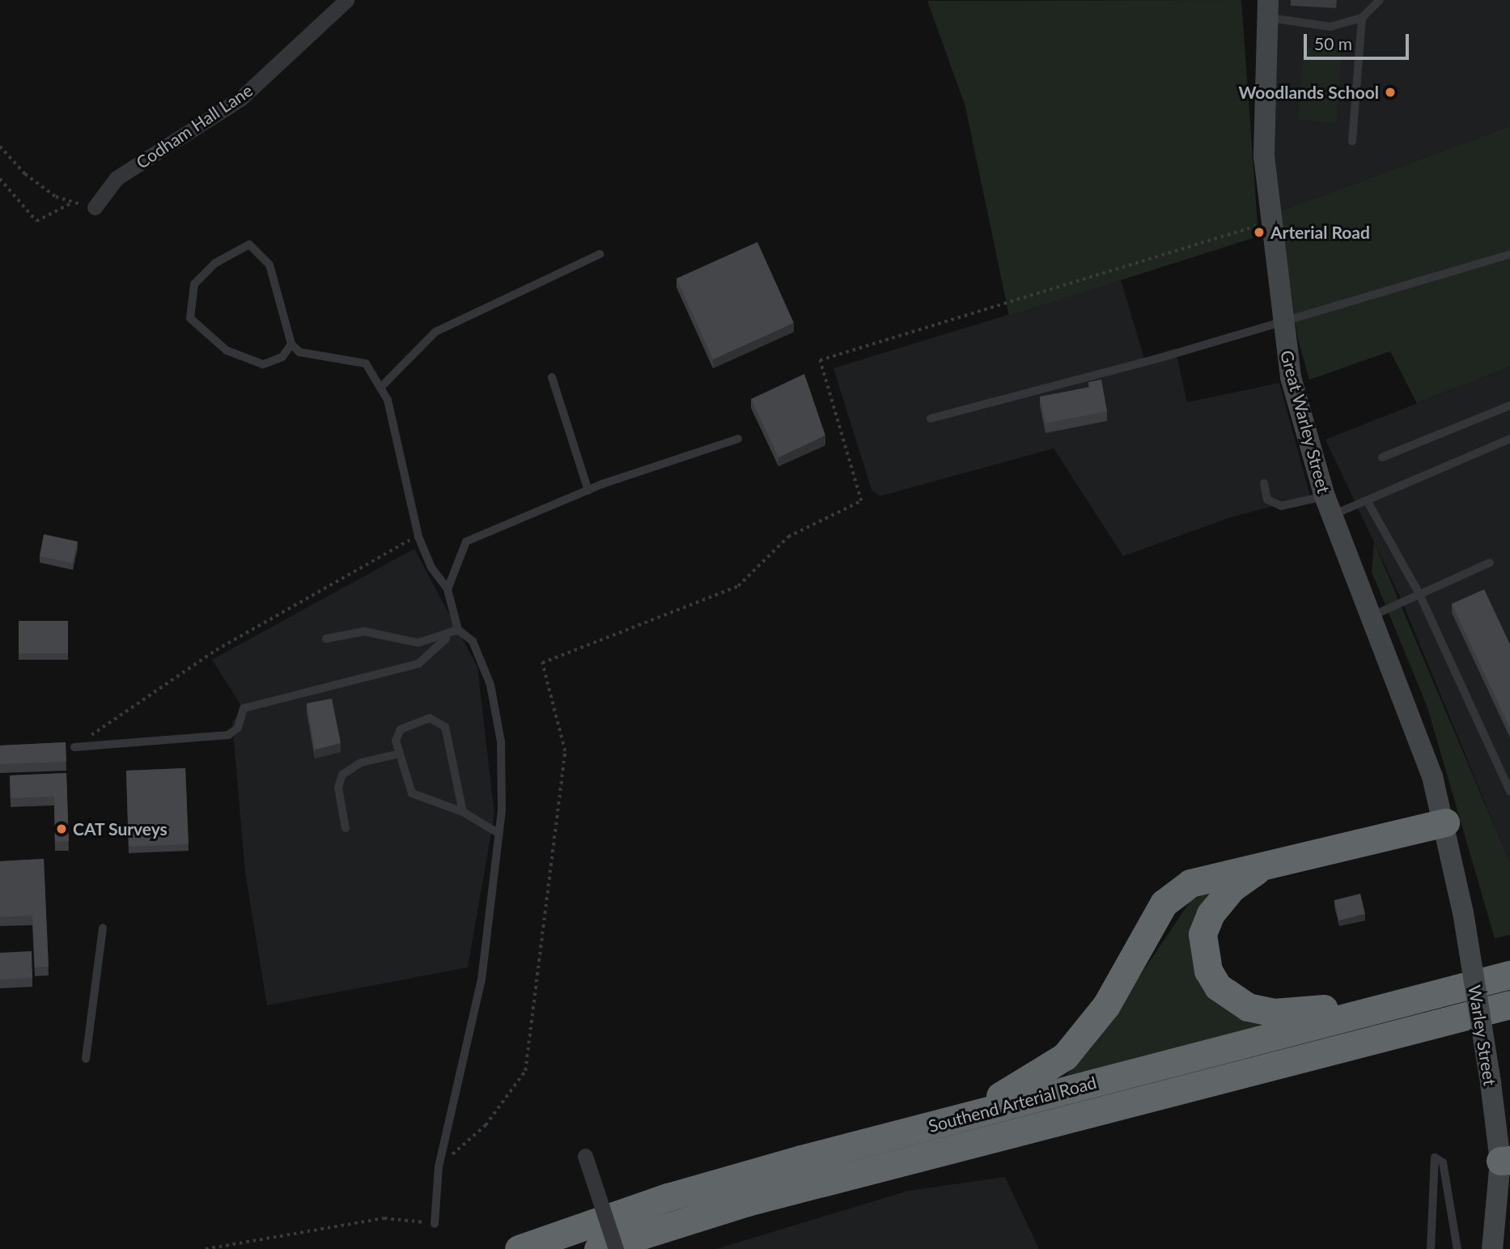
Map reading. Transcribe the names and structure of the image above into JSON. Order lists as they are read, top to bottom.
{
  "streets": {
    "highway": ["Southend Arterial Road"],
    "main road": ["Great Warley Street", "Warley Street"],
    "street": ["Codham Hall Lane"]
  },
  "crossings": [
    ["Great Warley Street", "Warley Street"]
  ],
  "places": ["Woodlands School", "Arterial Road", "CAT Surveys"],
  "scale_bar": "50 m"
}
